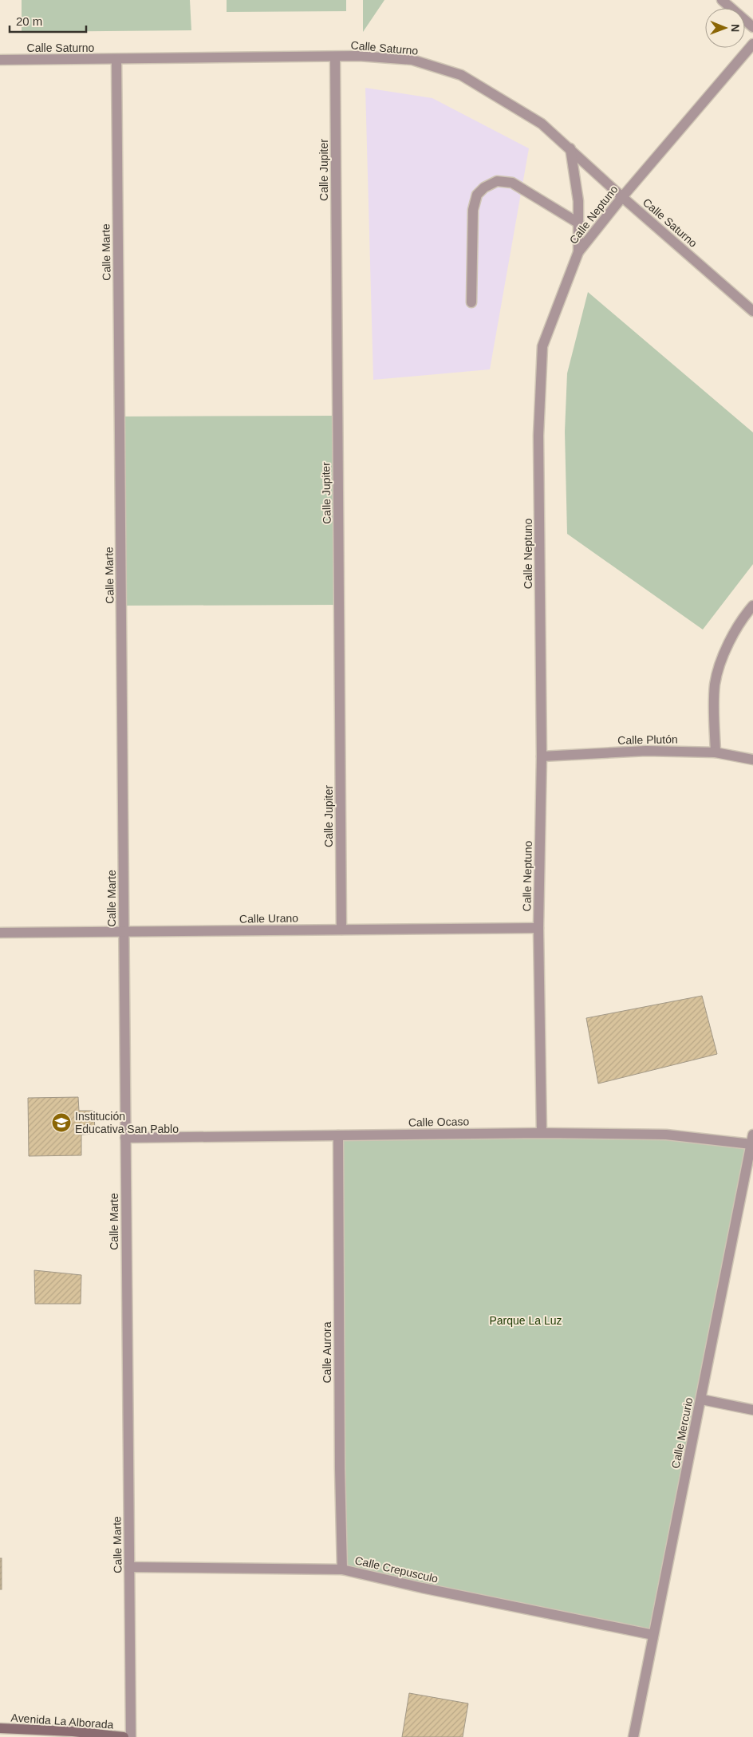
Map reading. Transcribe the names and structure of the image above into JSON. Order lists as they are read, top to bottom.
{
  "streets": {
    "main road": ["Avenida La Alborada"],
    "street": [
      "Calle Saturno",
      "Calle Jupiter",
      "Calle Neptuno",
      "Calle Marte",
      "Calle Plutón",
      "Calle Urano",
      "Calle Ocaso",
      "Calle Aurora",
      "Calle Mercurio",
      "Calle Crepusculo"
    ]
  },
  "crossings": [
    ["Calle Saturno", "Calle Jupiter"],
    ["Calle Saturno", "Calle Neptuno"],
    ["Calle Saturno", "Calle Marte"],
    ["Calle Jupiter", "Calle Urano"],
    ["Calle Neptuno", "Calle Plutón"],
    ["Calle Neptuno", "Calle Urano"],
    ["Calle Neptuno", "Calle Ocaso"],
    ["Calle Marte", "Calle Urano"],
    ["Calle Marte", "Calle Ocaso"],
    ["Calle Marte", "Calle Crepusculo"],
    ["Calle Ocaso", "Calle Aurora"],
    ["Calle Ocaso", "Calle Mercurio"],
    ["Calle Aurora", "Calle Crepusculo"],
    ["Calle Mercurio", "Calle Crepusculo"]
  ],
  "parks": ["Parque La Luz"],
  "places": {
    "school or university": ["Institución Educativa San Pablo"]
  },
  "scale_bar": "20 m",
  "north": "right"
}
